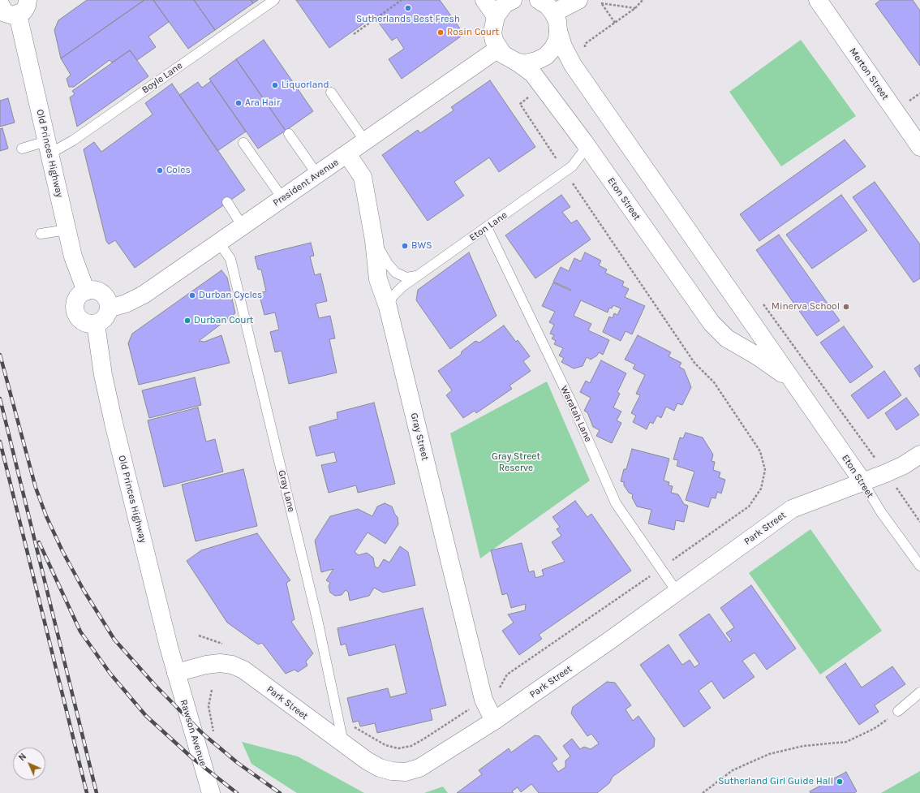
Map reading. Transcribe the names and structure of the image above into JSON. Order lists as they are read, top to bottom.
{
  "streets": {
    "street": [
      "Merton Street",
      "Old Princes Highway",
      "President Avenue",
      "Eton Street",
      "Gray Street",
      "Park Street",
      "Rawson Avenue"
    ],
    "lane": [
      "Boyle Lane",
      "Eton Lane",
      "Waratah Lane",
      "Gray Lane"
    ]
  },
  "crossings": [
    ["Boyle Lane", "Old Princes Highway"],
    ["Old Princes Highway", "President Avenue"],
    ["Old Princes Highway", "Park Street"],
    ["Old Princes Highway", "Rawson Avenue"],
    ["President Avenue", "Eton Street"],
    ["President Avenue", "Gray Street"],
    ["President Avenue", "Gray Lane"],
    ["Eton Street", "Eton Lane"],
    ["Eton Street", "Park Street"],
    ["Eton Lane", "Waratah Lane"],
    ["Eton Lane", "Gray Street"],
    ["Waratah Lane", "Park Street"],
    ["Gray Street", "Park Street"],
    ["Gray Lane", "Park Street"],
    ["Park Street", "Rawson Avenue"]
  ],
  "parks": ["Gray Street Reserve"],
  "places": [
    "Sutherlands Best Fresh",
    "Rosin Court",
    "Liquorland",
    "Ara Hair",
    "Coles",
    "BWS",
    "Durban Cycles",
    "Minerva School",
    "Durban Court",
    "Sutherland Girl Guide Hall"
  ],
  "north": "top left"
}
